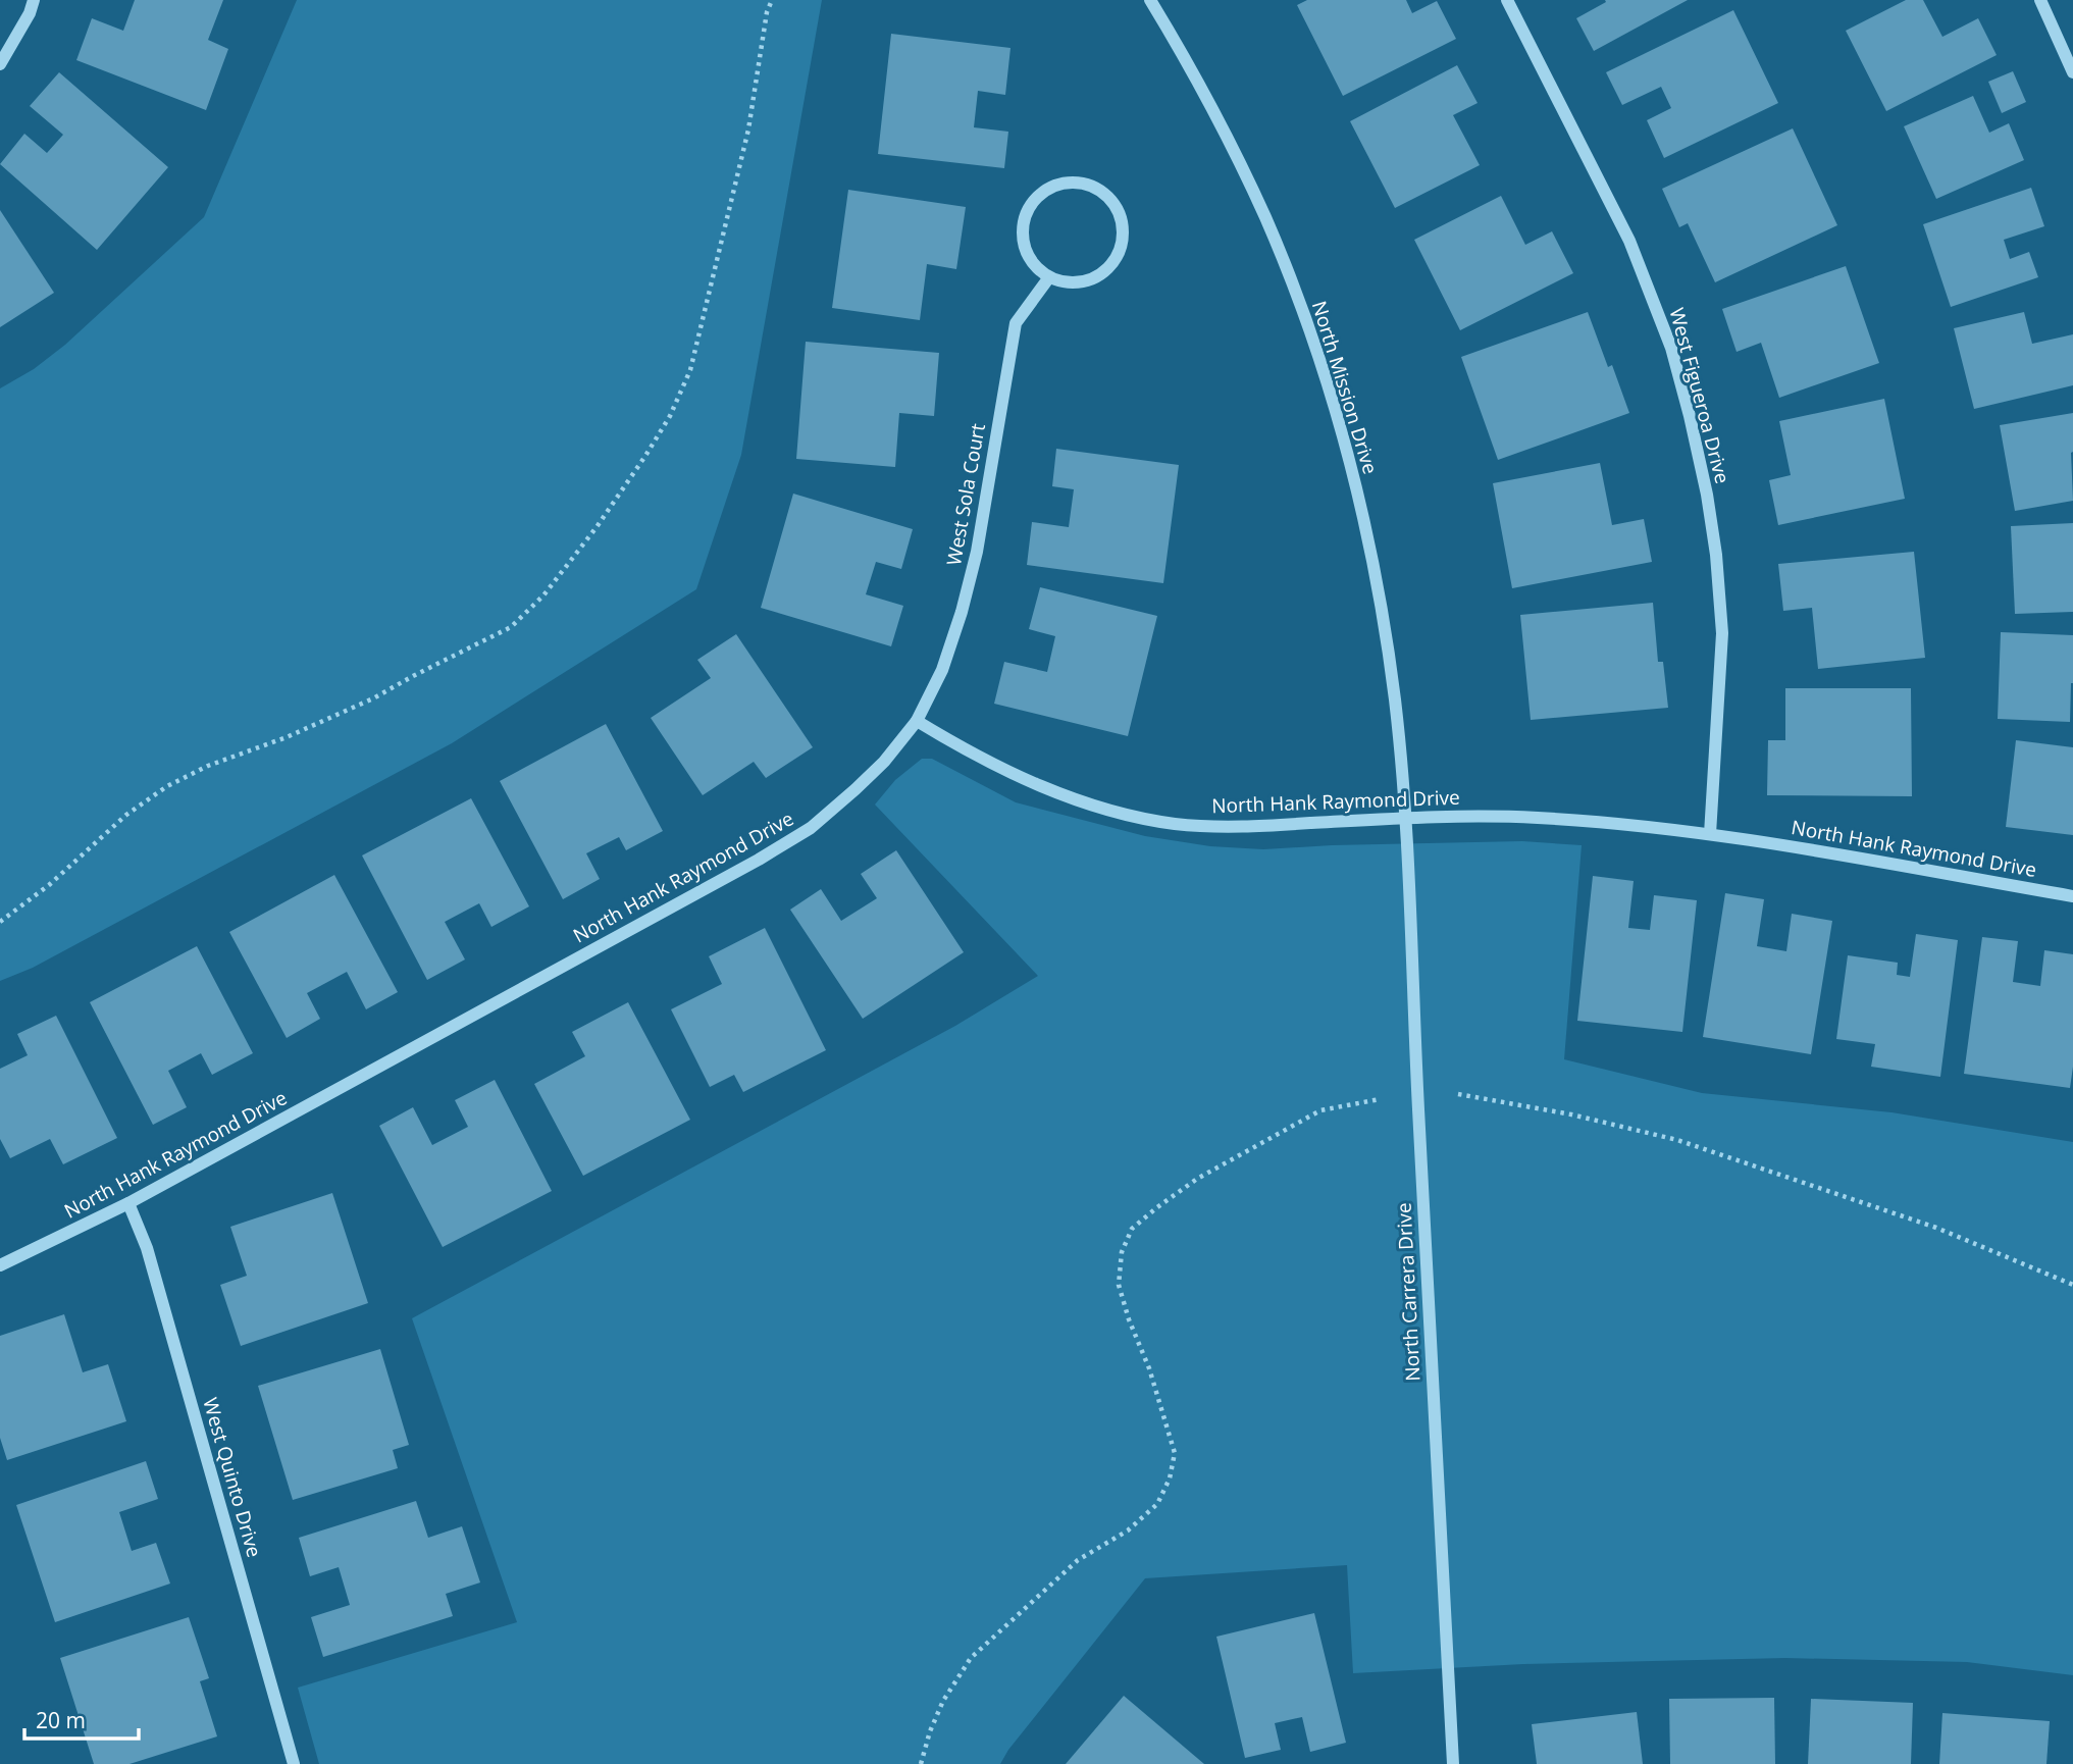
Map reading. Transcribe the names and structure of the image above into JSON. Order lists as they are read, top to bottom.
{
  "streets": {
    "street": [
      "North Mission Drive",
      "West Figueroa Drive",
      "West Sola Court",
      "North Hank Raymond Drive",
      "North Carrera Drive",
      "West Quinto Drive"
    ]
  },
  "crossings": [
    ["North Mission Drive", "North Hank Raymond Drive"],
    ["North Mission Drive", "North Carrera Drive"],
    ["West Figueroa Drive", "North Hank Raymond Drive"],
    ["West Sola Court", "North Hank Raymond Drive"],
    ["North Hank Raymond Drive", "North Carrera Drive"],
    ["North Hank Raymond Drive", "West Quinto Drive"]
  ],
  "scale_bar": "20 m"
}
